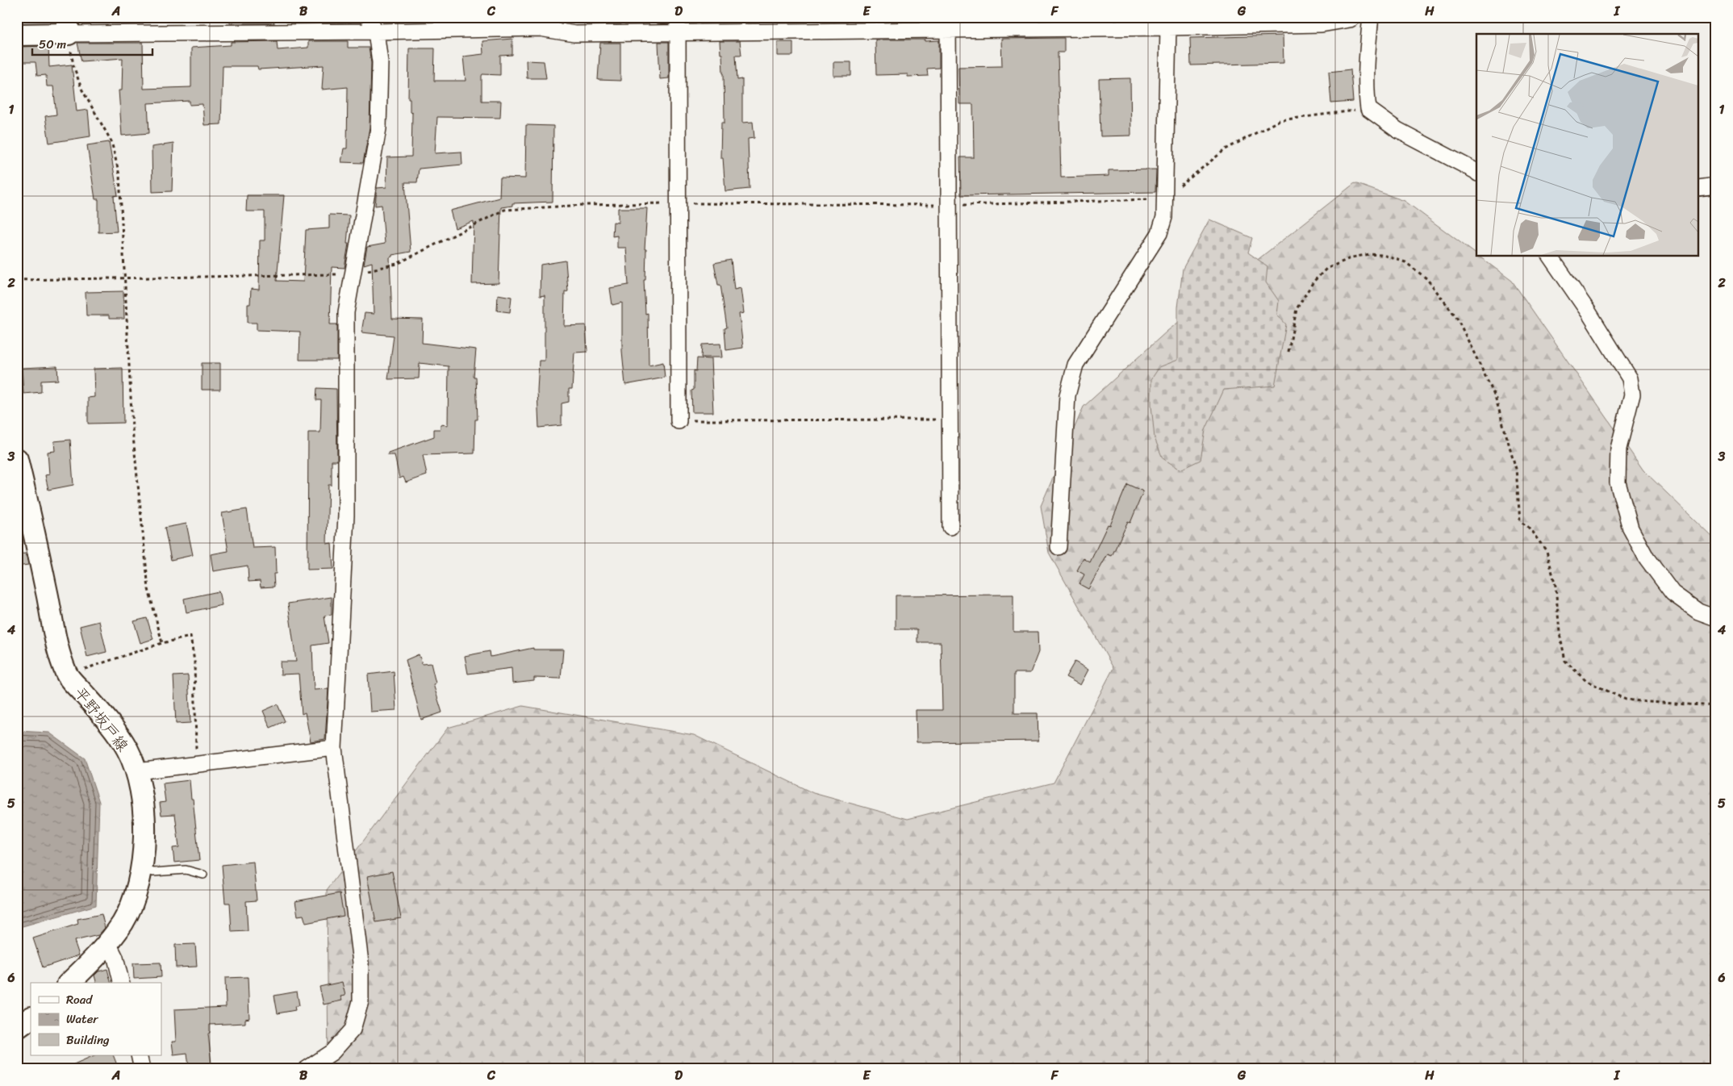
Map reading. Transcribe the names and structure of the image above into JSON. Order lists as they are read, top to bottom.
{
  "streets": {
    "main road": ["平野坂戸線"]
  },
  "legend": ["Road", "Water", "Building"],
  "scale_bar": "50 m",
  "grid": {
    "columns": [
      "A",
      "B",
      "C",
      "D",
      "E",
      "F",
      "G",
      "H",
      "I"
    ],
    "rows": [
      "1",
      "2",
      "3",
      "4",
      "5",
      "6"
    ]
  }
}
